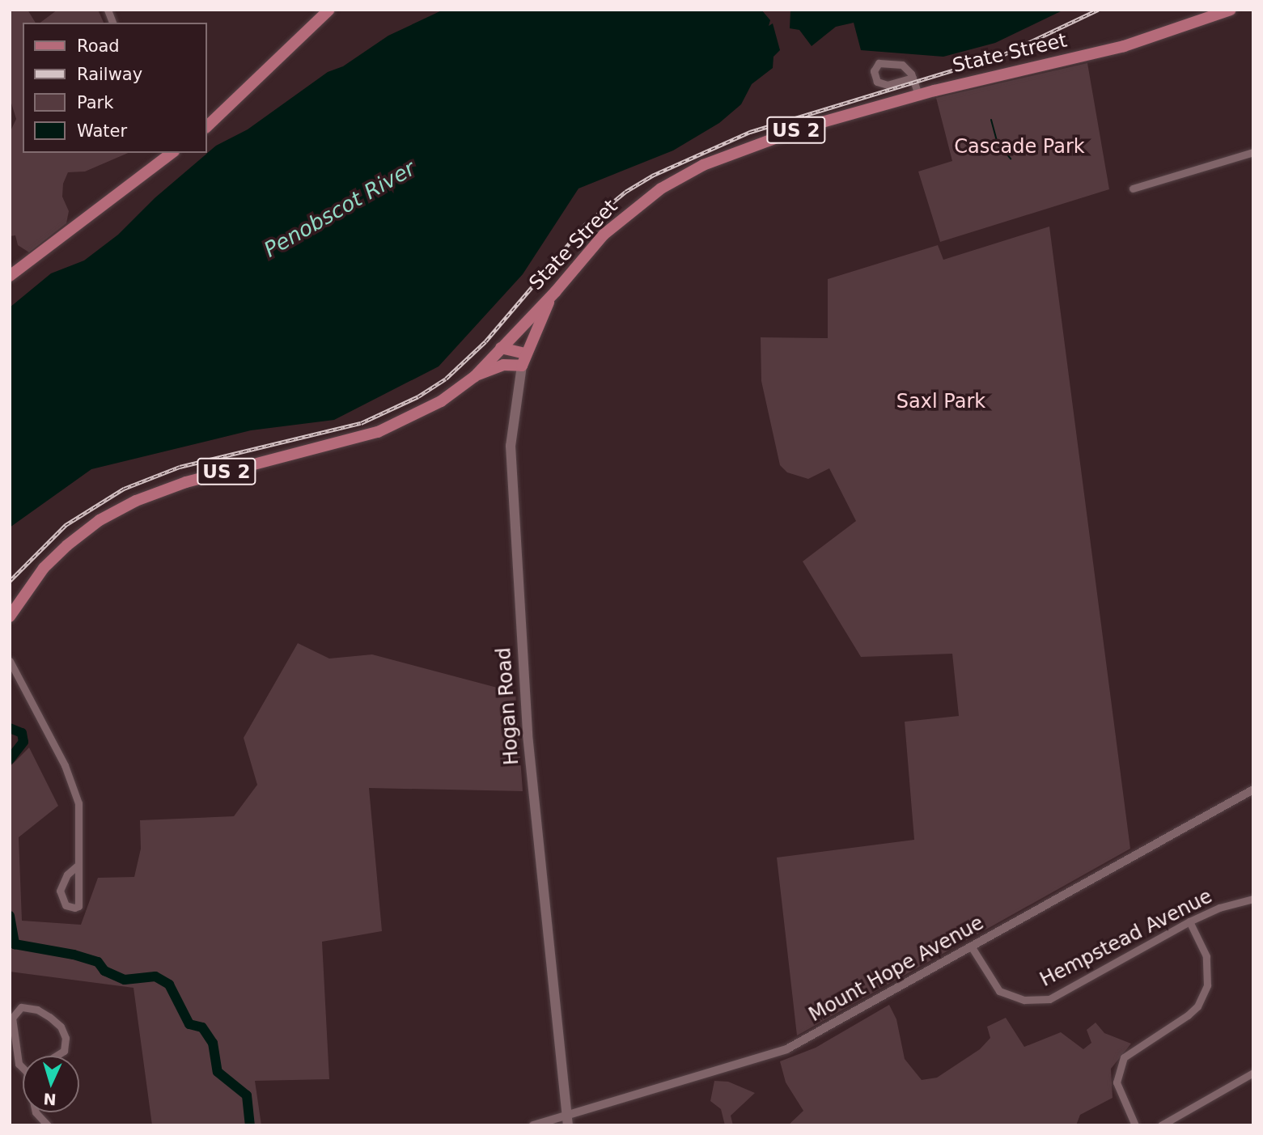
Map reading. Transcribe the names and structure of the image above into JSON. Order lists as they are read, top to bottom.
{
  "streets": {
    "main road": ["State Street", "US 2", "Hogan Road"],
    "street": ["Hempstead Avenue", "Mount Hope Avenue"]
  },
  "crossings": [
    ["State Street", "Hogan Road"],
    ["Hogan Road", "Mount Hope Avenue"],
    ["Hempstead Avenue", "Mount Hope Avenue"]
  ],
  "water": ["Penobscot River"],
  "parks": ["Cascade Park", "Saxl Park"],
  "legend": [
    "Road",
    "Railway",
    "Park",
    "Water"
  ],
  "north": "bottom"
}
